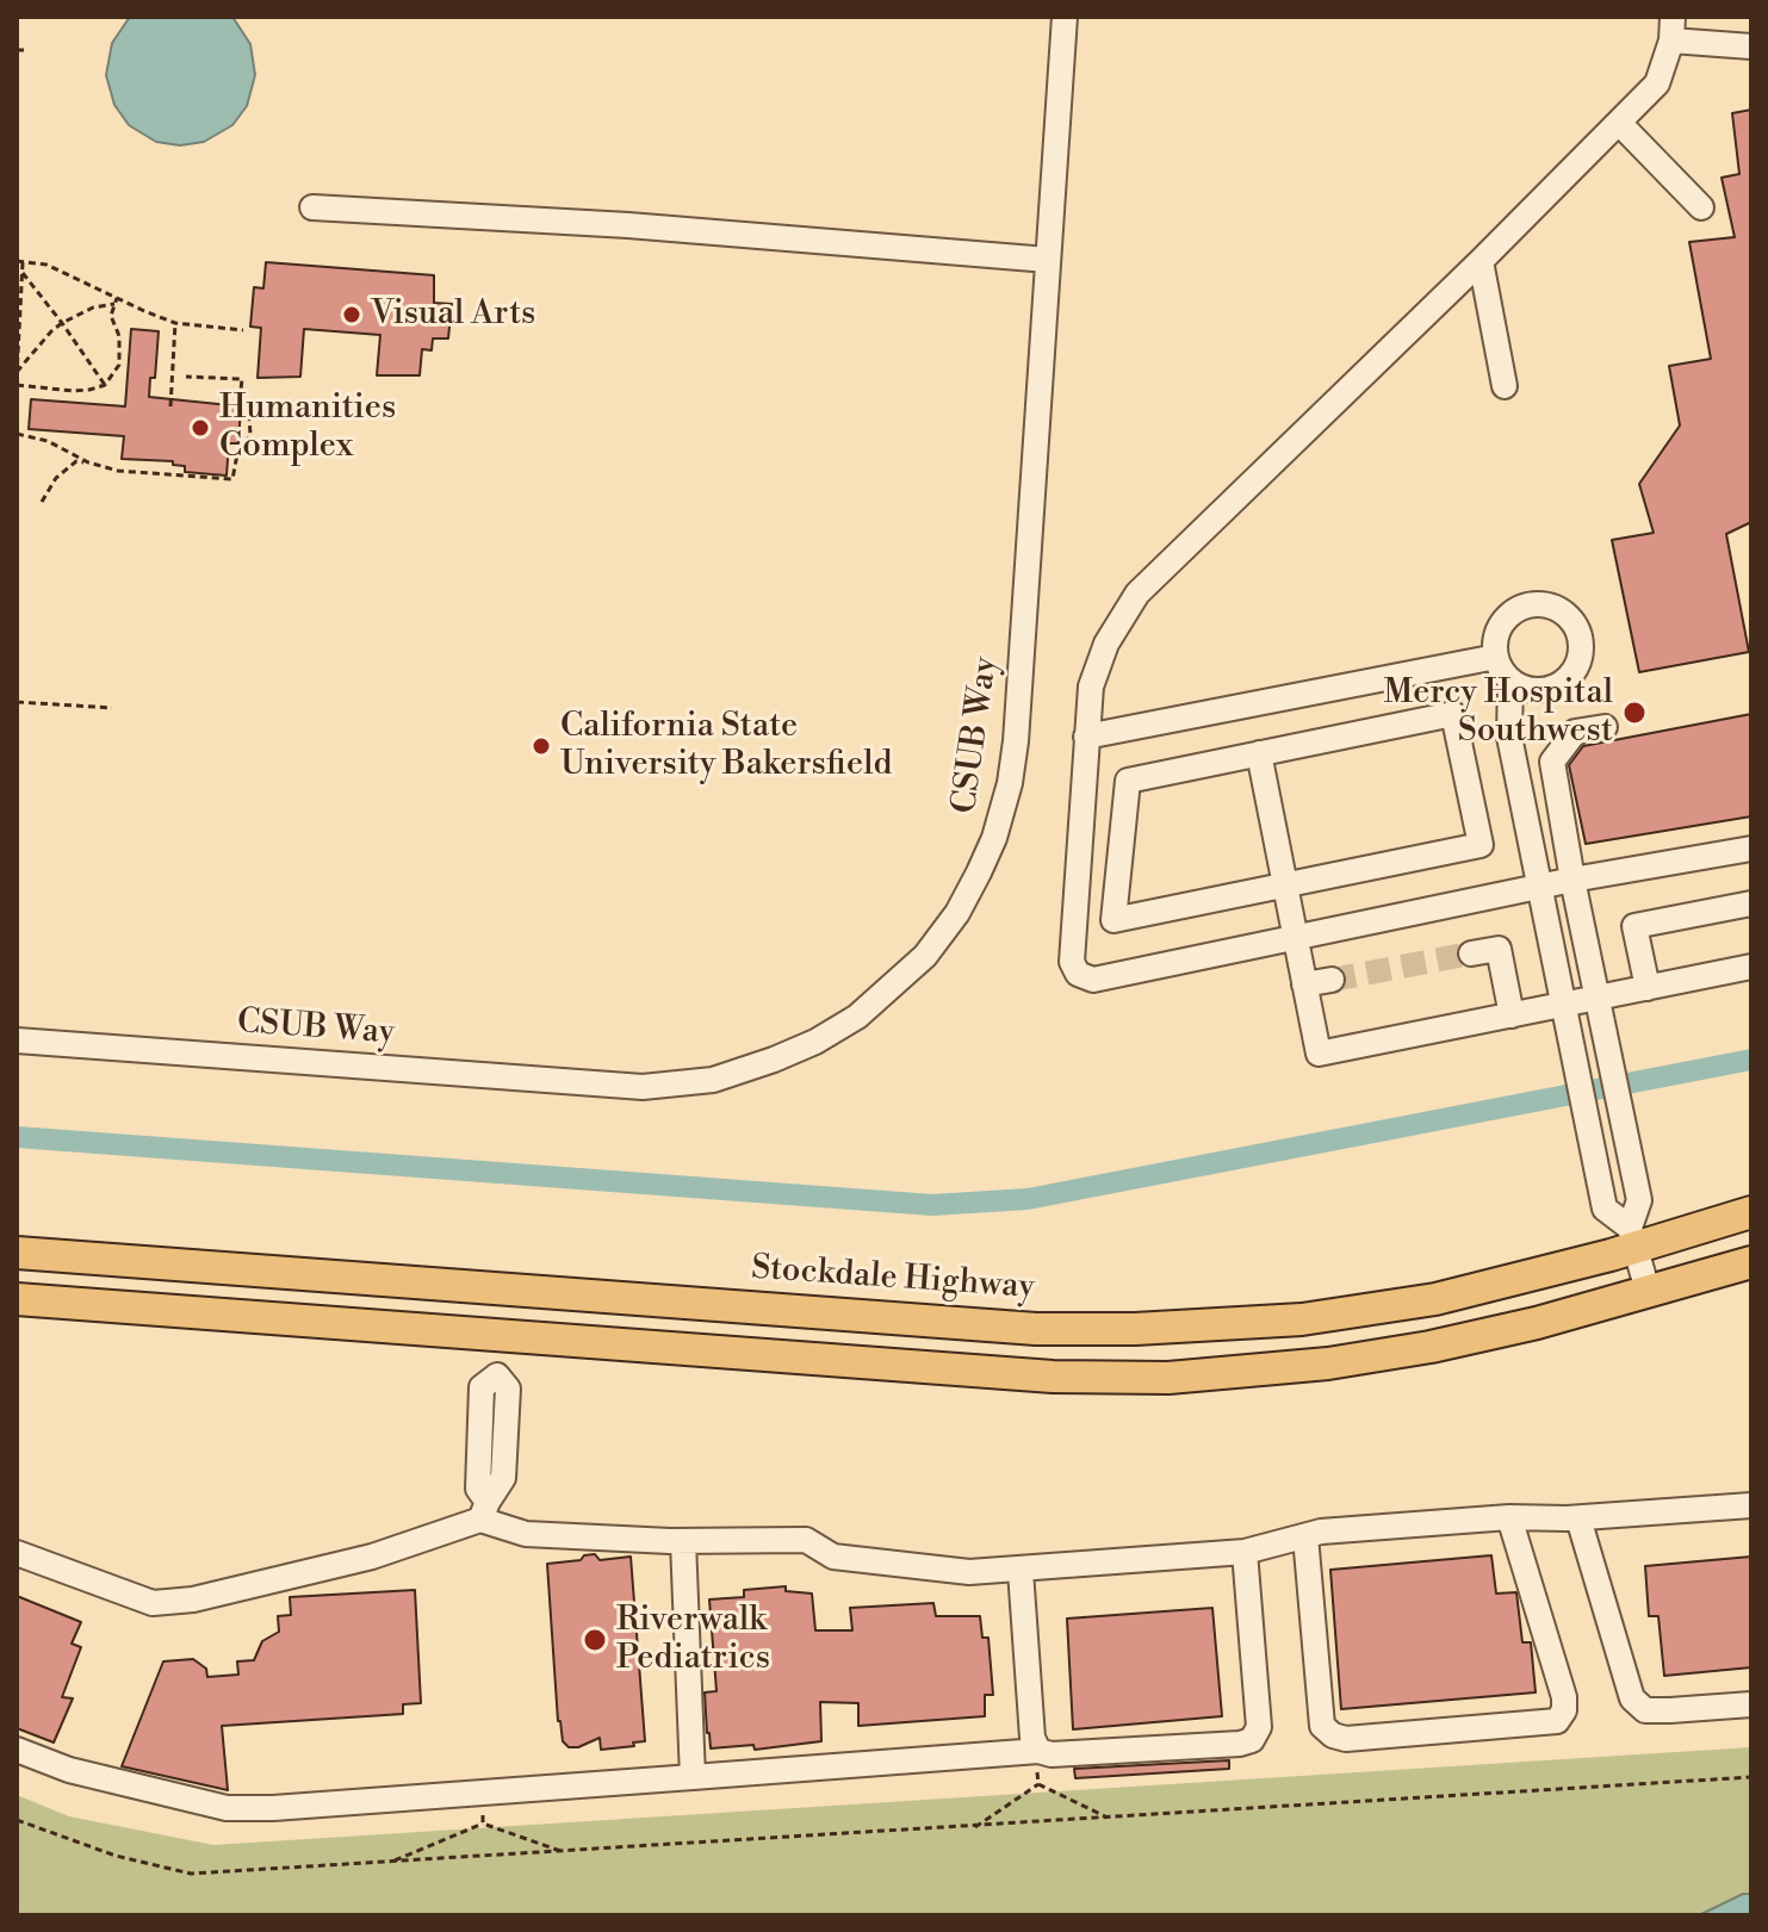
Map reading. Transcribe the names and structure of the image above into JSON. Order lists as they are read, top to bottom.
{
  "streets": {
    "main road": ["Stockdale Highway"],
    "street": ["CSUB Way"]
  },
  "places": [
    "Visual Arts",
    "Humanities Complex",
    "Mercy Hospital Southwest",
    "California State University Bakersfield",
    "Riverwalk Pediatrics"
  ]
}
